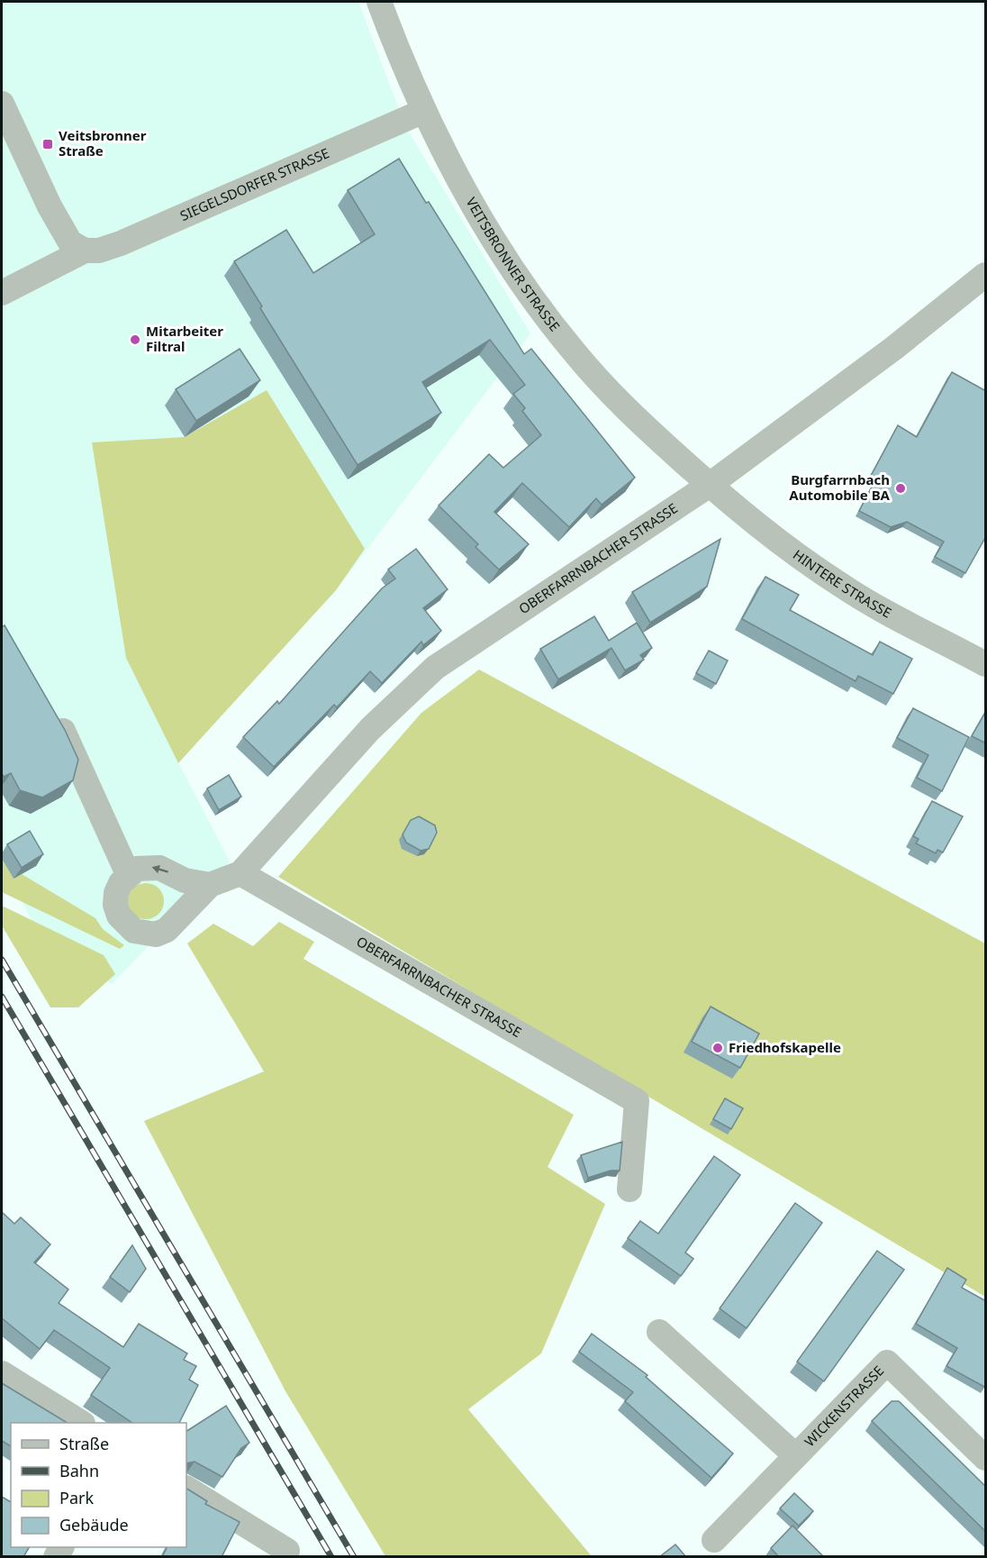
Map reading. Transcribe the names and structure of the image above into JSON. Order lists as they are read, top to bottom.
{
  "streets": {
    "street": [
      "SIEGELSDORFER STRASSE",
      "VEITSBRONNER STRASSE",
      "OBERFARRNBACHER STRASSE",
      "HINTERE STRASSE",
      "WICKENSTRASSE"
    ]
  },
  "crossings": [
    ["SIEGELSDORFER STRASSE", "VEITSBRONNER STRASSE"],
    ["VEITSBRONNER STRASSE", "OBERFARRNBACHER STRASSE"],
    ["VEITSBRONNER STRASSE", "HINTERE STRASSE"],
    ["OBERFARRNBACHER STRASSE", "HINTERE STRASSE"]
  ],
  "places": {
    "transit": ["Veitsbronner Straße"],
    "other": ["Mitarbeiter Filtral", "Burgfarrnbach Automobile BA", "Friedhofskapelle"]
  },
  "legend": [
    "Straße",
    "Bahn",
    "Park",
    "Gebäude"
  ]
}
